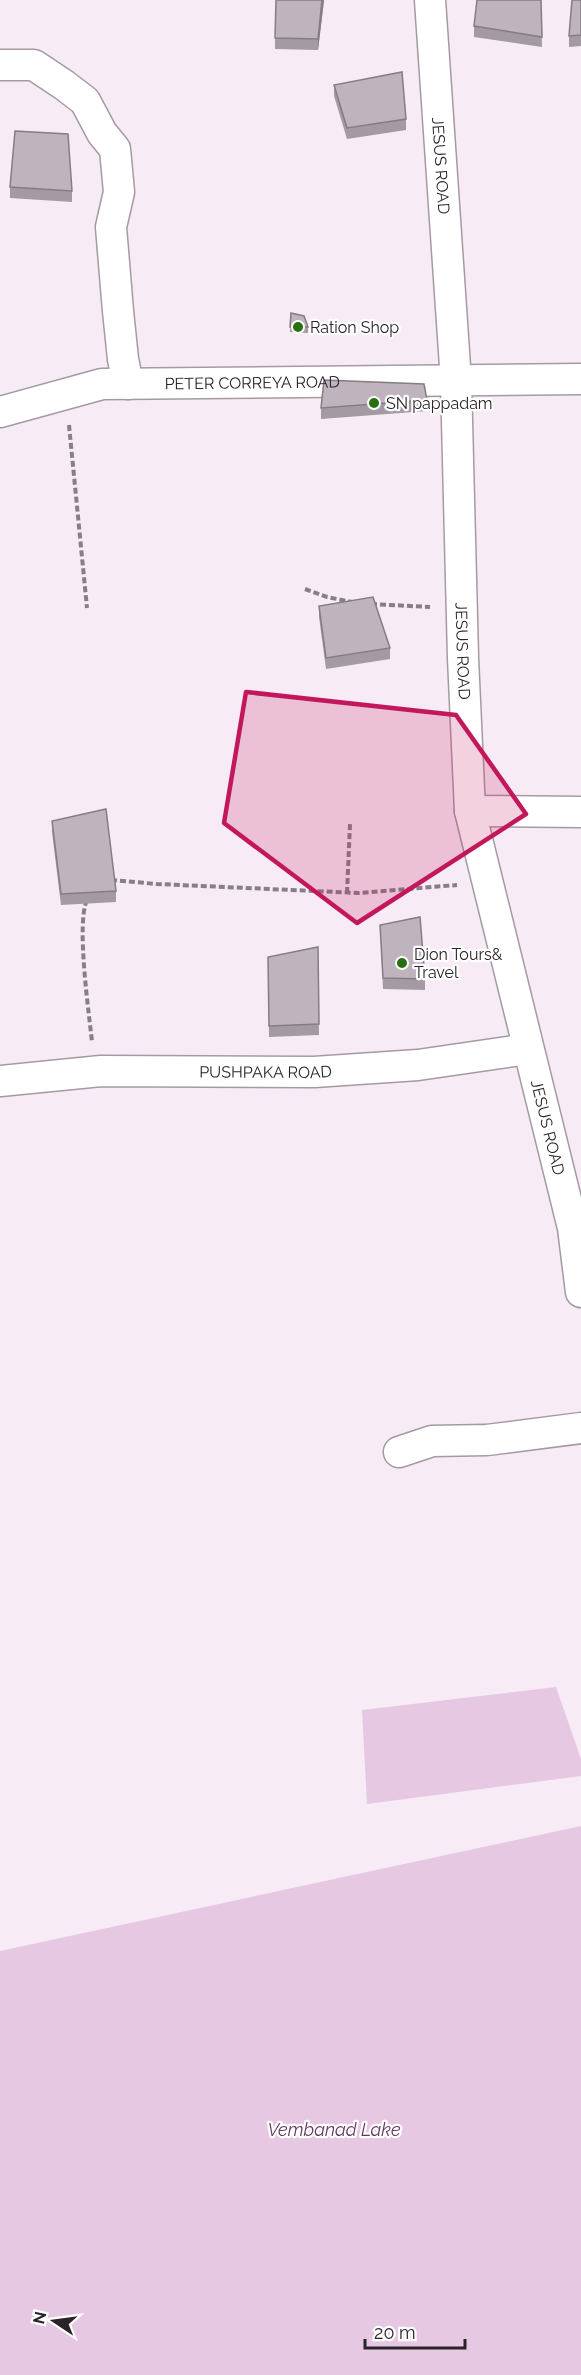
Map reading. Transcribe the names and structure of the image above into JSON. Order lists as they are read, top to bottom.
{
  "streets": {
    "street": ["JESUS ROAD", "PETER CORREYA ROAD", "PUSHPAKA ROAD"]
  },
  "crossings": [
    ["JESUS ROAD", "PETER CORREYA ROAD"],
    ["JESUS ROAD", "PUSHPAKA ROAD"]
  ],
  "water": ["Vembanad Lake"],
  "places": ["Ration Shop", "SN pappadam", "Dion Tours& Travel"],
  "scale_bar": "20 m",
  "north": "left"
}
